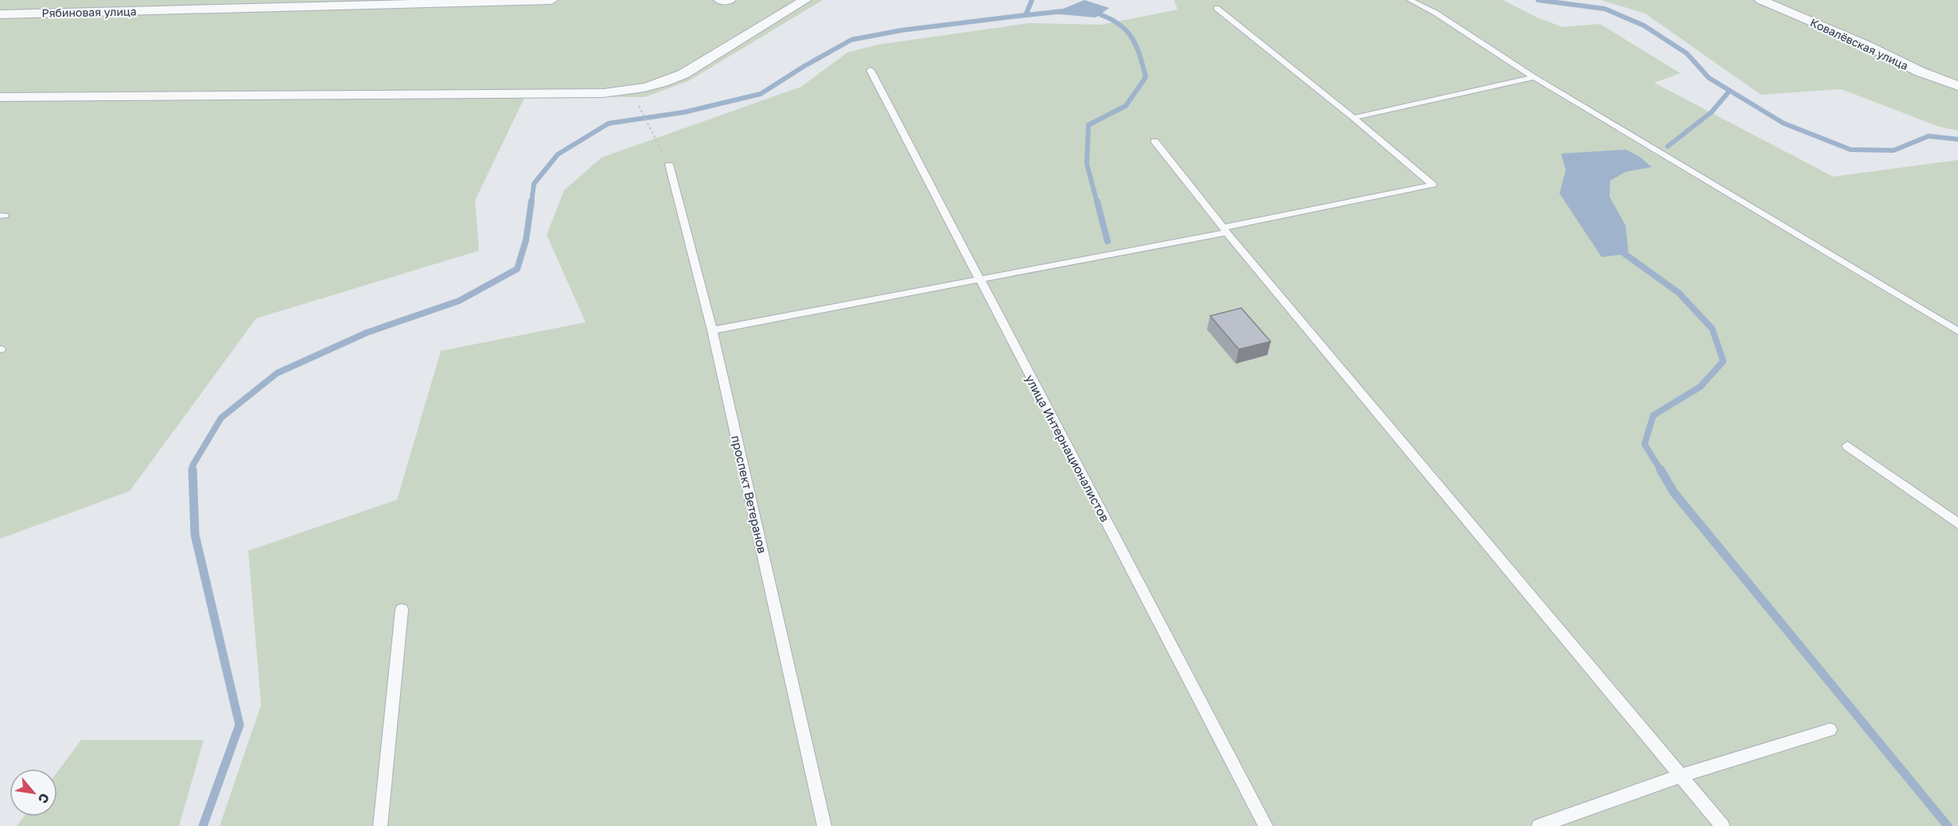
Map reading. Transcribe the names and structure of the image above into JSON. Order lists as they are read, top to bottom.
{
  "streets": {
    "street": ["Рябиновая улица", "Ковалёвская улица"],
    "lane": ["улица Интернационалистов", "проспект Ветеранов"]
  },
  "north": "bottom right"
}
